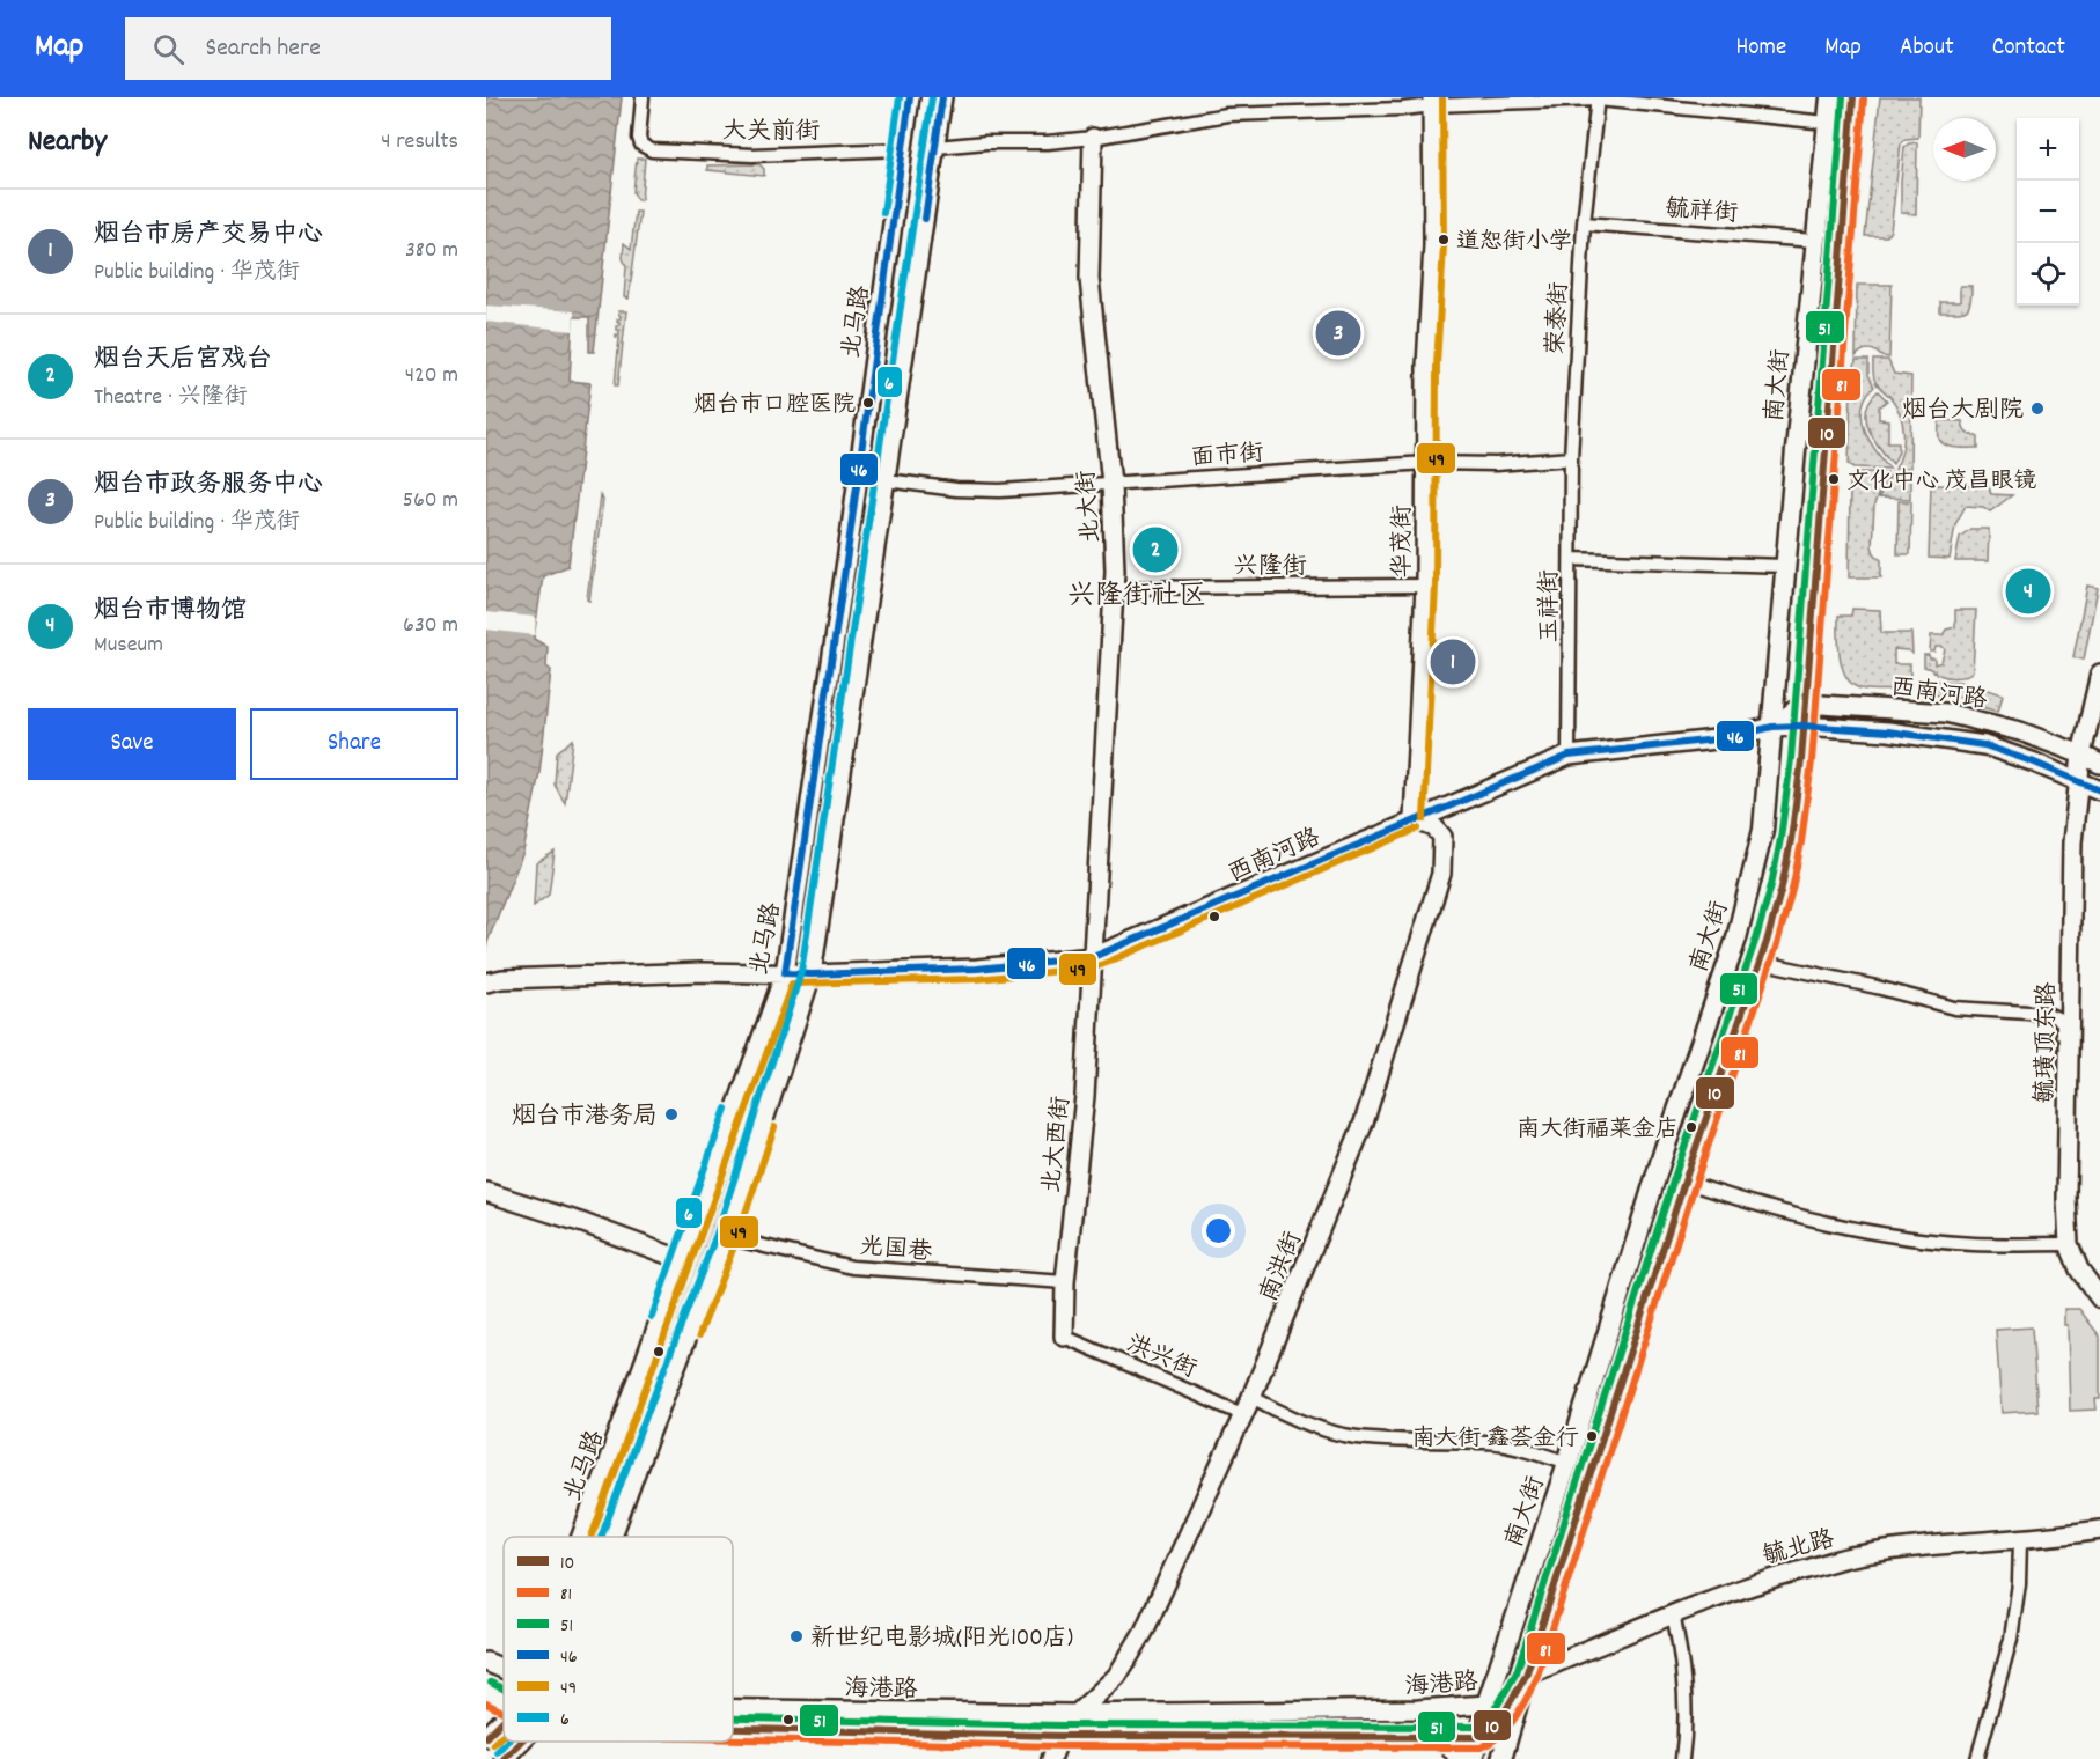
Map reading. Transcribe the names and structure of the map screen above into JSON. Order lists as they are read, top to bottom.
{
  "streets": {
    "main road": [
      "北马路",
      "南大街",
      "北大街",
      "华茂街",
      "西南河路",
      "毓璜顶东路",
      "北大西街",
      "南洪街",
      "毓北路",
      "海港路"
    ],
    "street": [
      "大关前街",
      "毓祥街",
      "荣泰街",
      "面市街",
      "兴隆街",
      "玉祥街",
      "光国巷",
      "洪兴街"
    ]
  },
  "crossings": [
    ["大关前街", "北马路"],
    ["毓祥街", "荣泰街"],
    ["毓祥街", "南大街"],
    ["荣泰街", "面市街"],
    ["荣泰街", "玉祥街"],
    ["北马路", "面市街"],
    ["北马路", "西南河路"],
    ["北马路", "光国巷"],
    ["南大街", "西南河路"],
    ["南大街", "海港路"],
    ["面市街", "北大街"],
    ["面市街", "华茂街"],
    ["面市街", "玉祥街"],
    ["北大街", "兴隆街"],
    ["北大街", "西南河路"],
    ["北大街", "北大西街"],
    ["华茂街", "兴隆街"],
    ["华茂街", "西南河路"],
    ["华茂街", "南洪街"],
    ["玉祥街", "西南河路"],
    ["西南河路", "毓璜顶东路"],
    ["西南河路", "北大西街"],
    ["西南河路", "南洪街"],
    ["北大西街", "光国巷"],
    ["北大西街", "洪兴街"],
    ["南洪街", "洪兴街"],
    ["南洪街", "海港路"],
    ["毓北路", "海港路"]
  ],
  "districts": ["兴隆街社区"],
  "places": [
    "道恕街小学",
    "烟台市口腔医院",
    "烟台大剧院",
    "文化中心 茂昌眼镜",
    "烟台市港务局",
    "南大街福莱金店",
    "南大街 鑫荟金行",
    "新世纪电影城(阳光100店)"
  ],
  "lines": [
    "transit line 10",
    "transit line 51",
    "transit line 46",
    "transit line 49",
    "transit line 6",
    "transit line 81"
  ],
  "legend": [
    "10",
    "81",
    "51",
    "46",
    "49",
    "6"
  ],
  "north": "left",
  "page": {
    "header": "Map",
    "search": "Search here",
    "nav": [
      "Home",
      "Map",
      "About",
      "Contact"
    ],
    "heading": ["Nearby", "4 results"],
    "map_buttons": ["+", "−"],
    "list": [
      {
        "mark": "1",
        "name": "烟台市房产交易中心",
        "note": "Public building · 华茂街",
        "value": "380 m"
      },
      {
        "mark": "2",
        "name": "烟台天后宫戏台",
        "note": "Theatre · 兴隆街",
        "value": "420 m"
      },
      {
        "mark": "3",
        "name": "烟台市政务服务中心",
        "note": "Public building · 华茂街",
        "value": "560 m"
      },
      {
        "mark": "4",
        "name": "烟台市博物馆",
        "note": "Museum",
        "value": "630 m"
      }
    ],
    "pins": [
      "3",
      "2",
      "4",
      "1"
    ],
    "buttons": ["Save", "Share"]
  }
}
